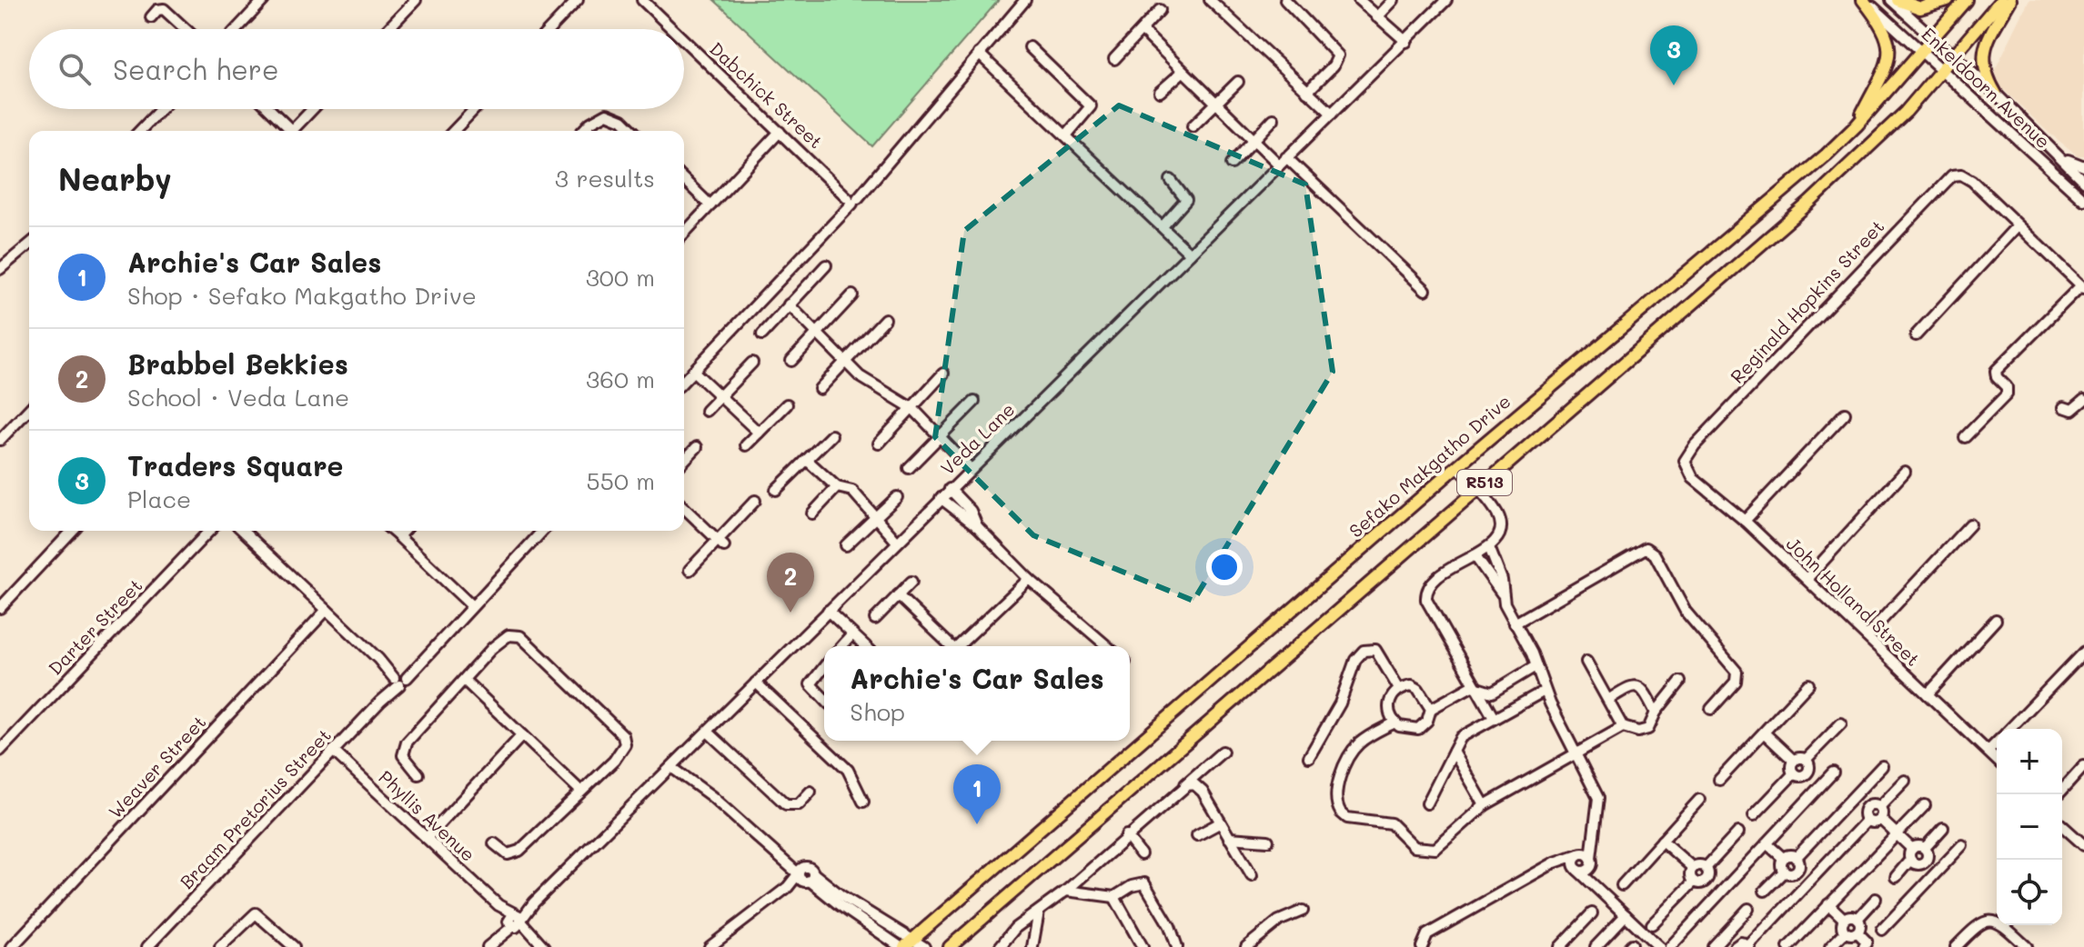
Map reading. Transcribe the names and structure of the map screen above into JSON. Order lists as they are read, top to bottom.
{
  "streets": {
    "main road": ["Sefako Makgatho Drive", "R513"],
    "street": [
      "Enkeldoorn Avenue",
      "Dabchick Street",
      "Reginald Hopkins Street",
      "Veda Lane",
      "John Holland Street",
      "Darter Street",
      "Weaver Street",
      "Braam Pretorius Street",
      "Phyllis Avenue"
    ]
  },
  "crossings": [
    ["Enkeldoorn Avenue", "Sefako Makgatho Drive"],
    ["Enkeldoorn Avenue", "R513"],
    ["Reginald Hopkins Street", "John Holland Street"],
    ["Veda Lane", "Phyllis Avenue"],
    ["Braam Pretorius Street", "Phyllis Avenue"]
  ],
  "page": {
    "pins": ["3", "2", "1"],
    "search": "Search here",
    "heading": ["Nearby", "3 results"],
    "list": [
      {
        "mark": "1",
        "name": "Archie's Car Sales",
        "note": "Shop · Sefako Makgatho Drive",
        "value": "300 m"
      },
      {
        "mark": "2",
        "name": "Brabbel Bekkies",
        "note": "School · Veda Lane",
        "value": "360 m"
      },
      {
        "mark": "3",
        "name": "Traders Square",
        "note": "Place",
        "value": "550 m"
      }
    ],
    "popup": ["Archie's Car Sales", "Shop"],
    "map_buttons": ["+", "−"]
  }
}
